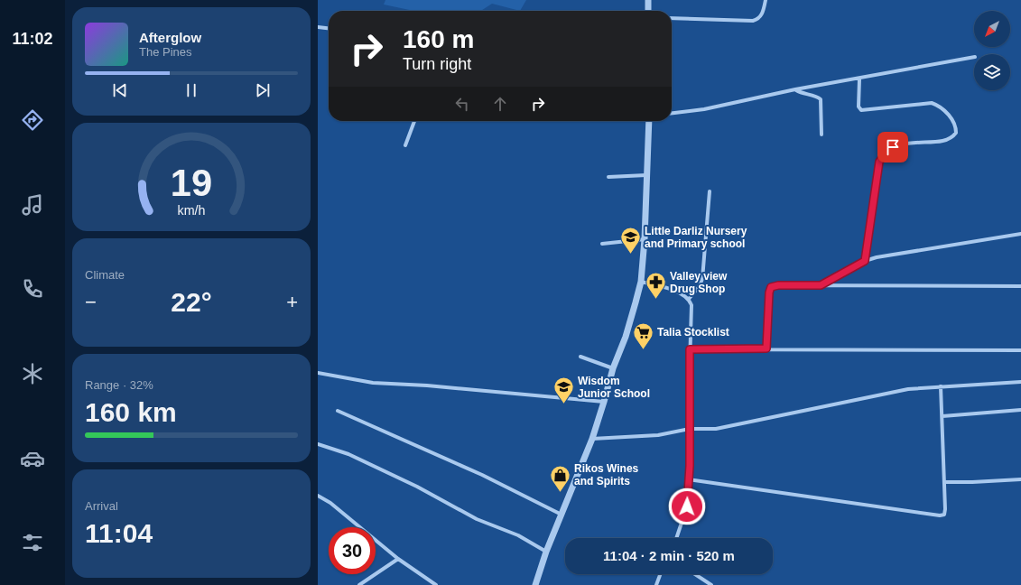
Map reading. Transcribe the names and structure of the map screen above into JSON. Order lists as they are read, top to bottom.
{
  "places": {
    "school or university": ["Little Darliz Nursery and Primary school", "Wisdom Junior School"],
    "pharmacy": ["Valley view Drug Shop"],
    "supermarket": ["Talia Stocklist"],
    "shop": ["Rikos Wines and Spirits"]
  },
  "north": "bottom left",
  "page": {
    "tabs": "11:02",
    "turn": ["160 m", "Turn right"],
    "song": ["Afterglow", "The Pines"],
    "tile": [
      "Climate",
      ["Range · 32%", "160 km"],
      ["Arrival", "11:04"]
    ],
    "heat": ["−", "22°", "+"],
    "limit": "30",
    "trip": "11:04 · 2 min · 520 m",
    "gauge": ["19", "km/h"]
  }
}
